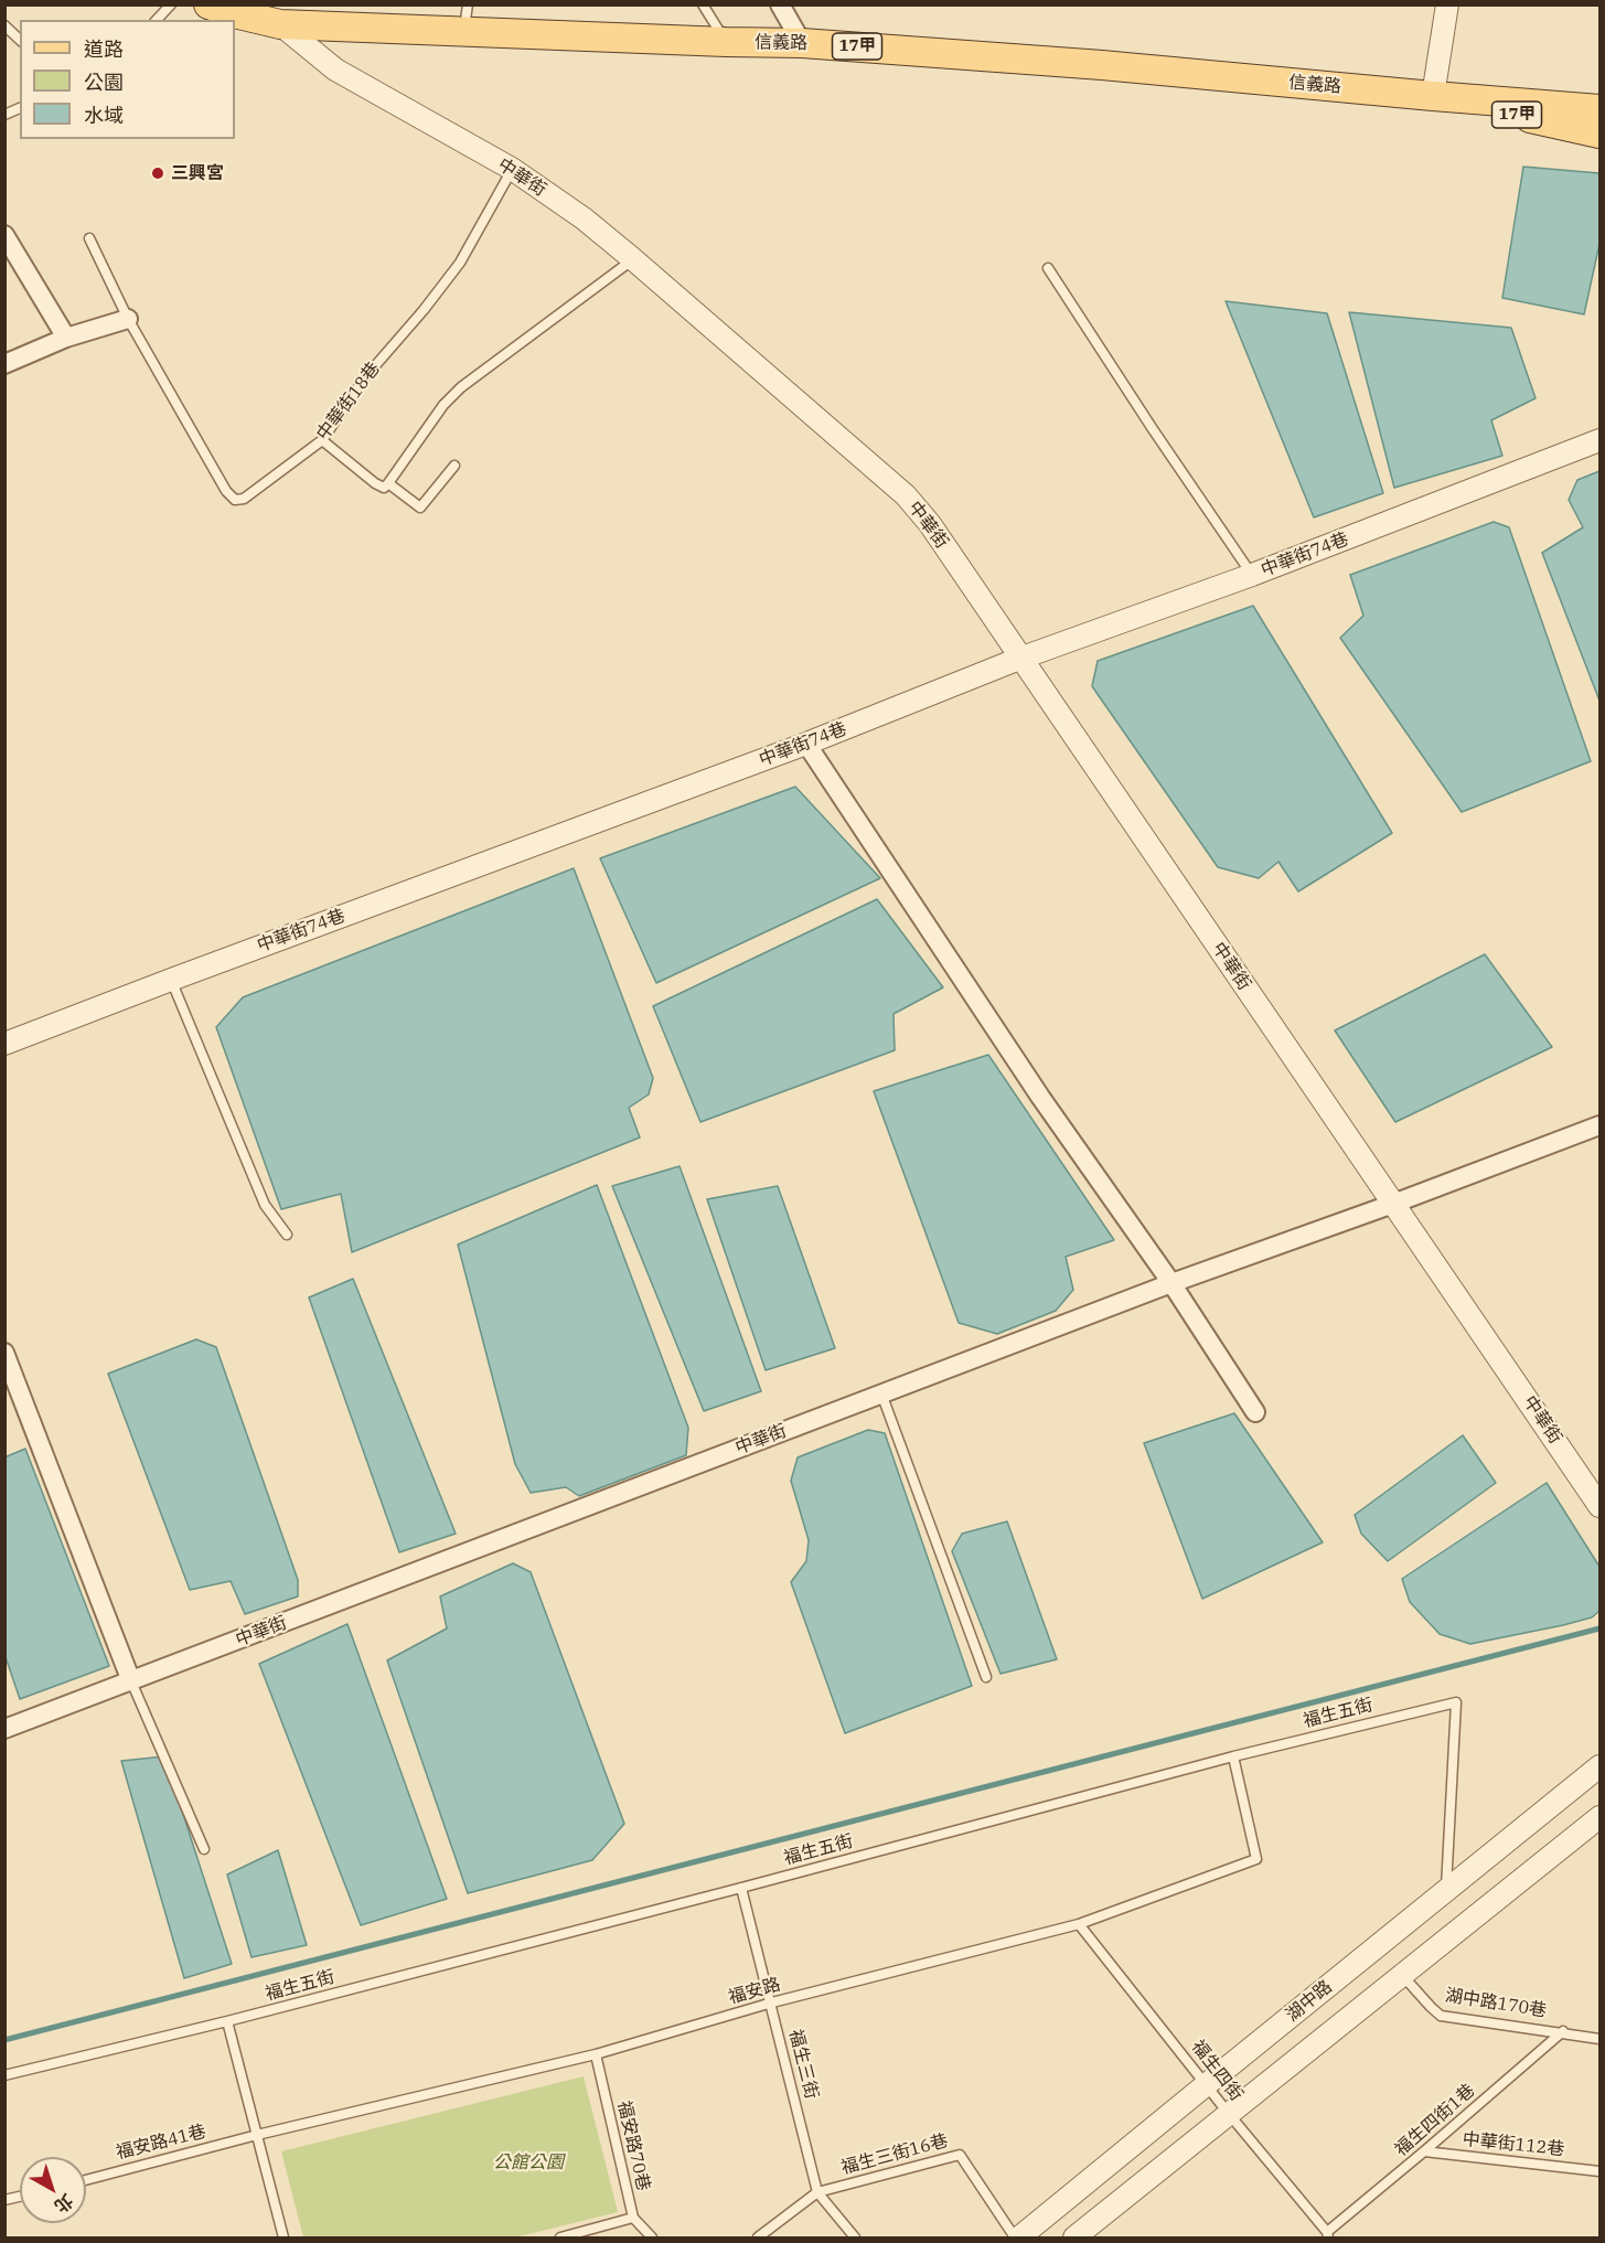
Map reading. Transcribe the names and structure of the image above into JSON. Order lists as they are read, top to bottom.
{
  "streets": {
    "main road": ["信義路", "17甲"],
    "street": ["中華街", "中華街74巷", "湖中路"],
    "lane": [
      "中華街18巷",
      "福生五街",
      "福安路",
      "湖中路170巷",
      "福生三街",
      "福生四街",
      "福生四街1巷",
      "福安路41巷",
      "中華街112巷",
      "福安路70巷",
      "福生三街16巷"
    ]
  },
  "crossings": [
    ["信義路", "中華街"],
    ["中華街", "中華街18巷"],
    ["中華街", "中華街74巷"],
    ["福生五街", "福安路"],
    ["福生五街", "湖中路"],
    ["福生五街", "福生三街"],
    ["福安路", "福生三街"],
    ["福安路", "福生四街"],
    ["福安路", "福安路41巷"],
    ["福安路", "福安路70巷"],
    ["湖中路", "湖中路170巷"],
    ["湖中路", "福生四街"],
    ["湖中路", "福生三街16巷"],
    ["湖中路170巷", "福生四街1巷"],
    ["福生三街", "福生三街16巷"],
    ["福生四街", "福生四街1巷"],
    ["福生四街1巷", "中華街112巷"]
  ],
  "parks": ["公館公園"],
  "places": ["三興宮"],
  "legend": ["道路", "公園", "水域"],
  "north": "bottom right"
}
